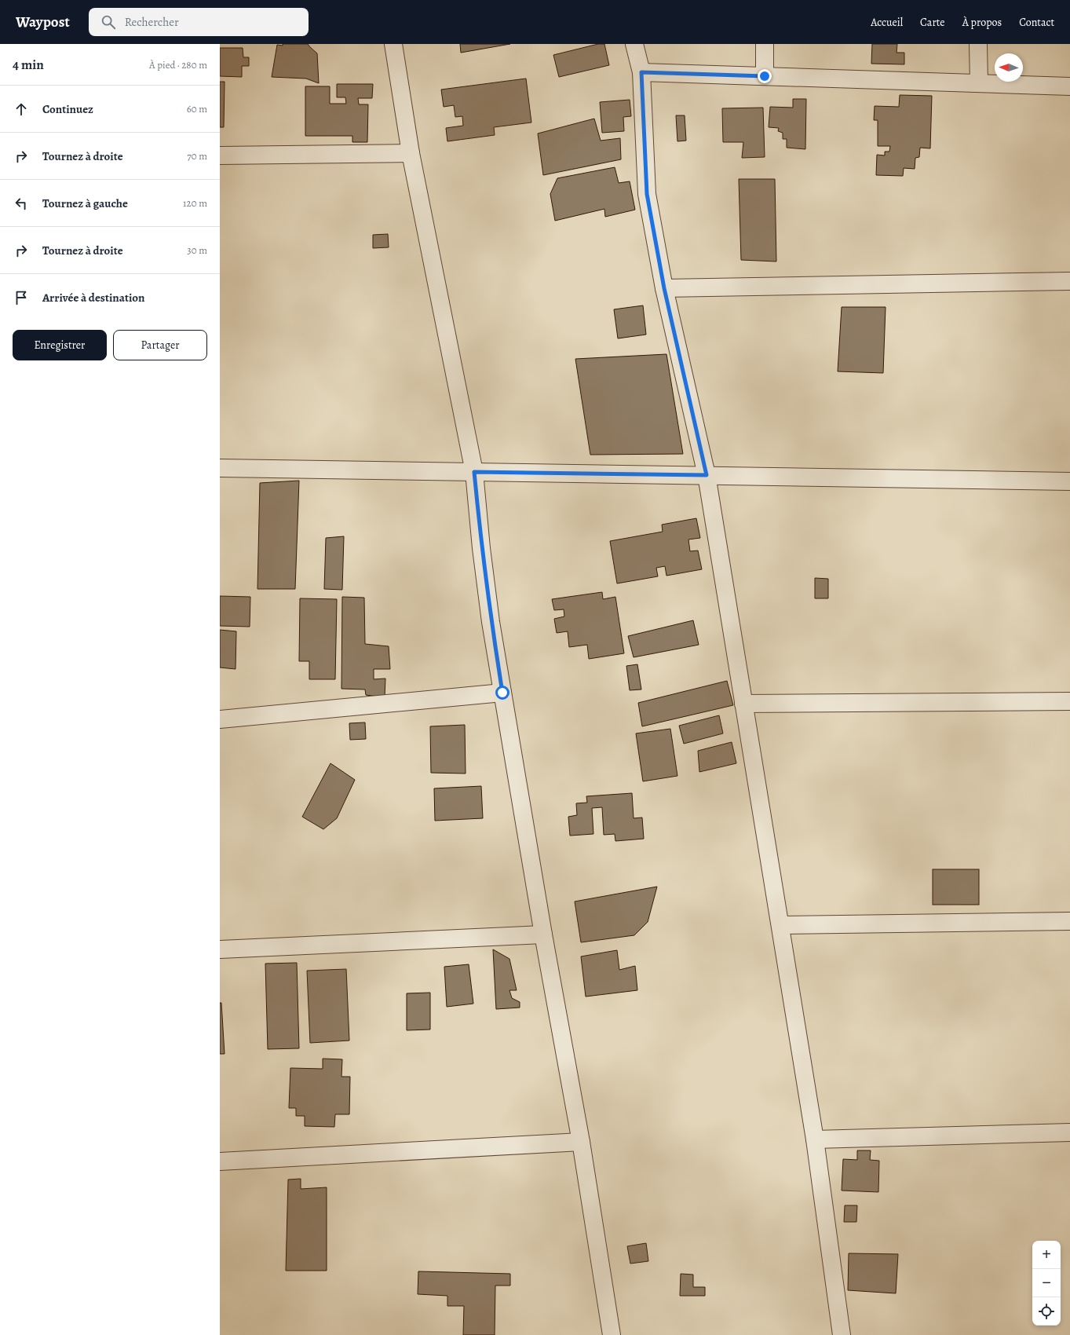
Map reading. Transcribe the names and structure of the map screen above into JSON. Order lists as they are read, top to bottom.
{
  "north": "left",
  "page": {
    "header": "Waypost",
    "search": "Rechercher",
    "nav": [
      "Accueil",
      "Carte",
      "À propos",
      "Contact"
    ],
    "heading": ["4 min", "À pied · 280 m"],
    "list": [
      ["Continuez", "60 m"],
      ["Tournez à droite", "70 m"],
      ["Tournez à gauche", "120 m"],
      ["Tournez à droite", "30 m"],
      "Arrivée à destination"
    ],
    "buttons": ["Enregistrer", "Partager"],
    "map_buttons": ["+", "−"]
  }
}
